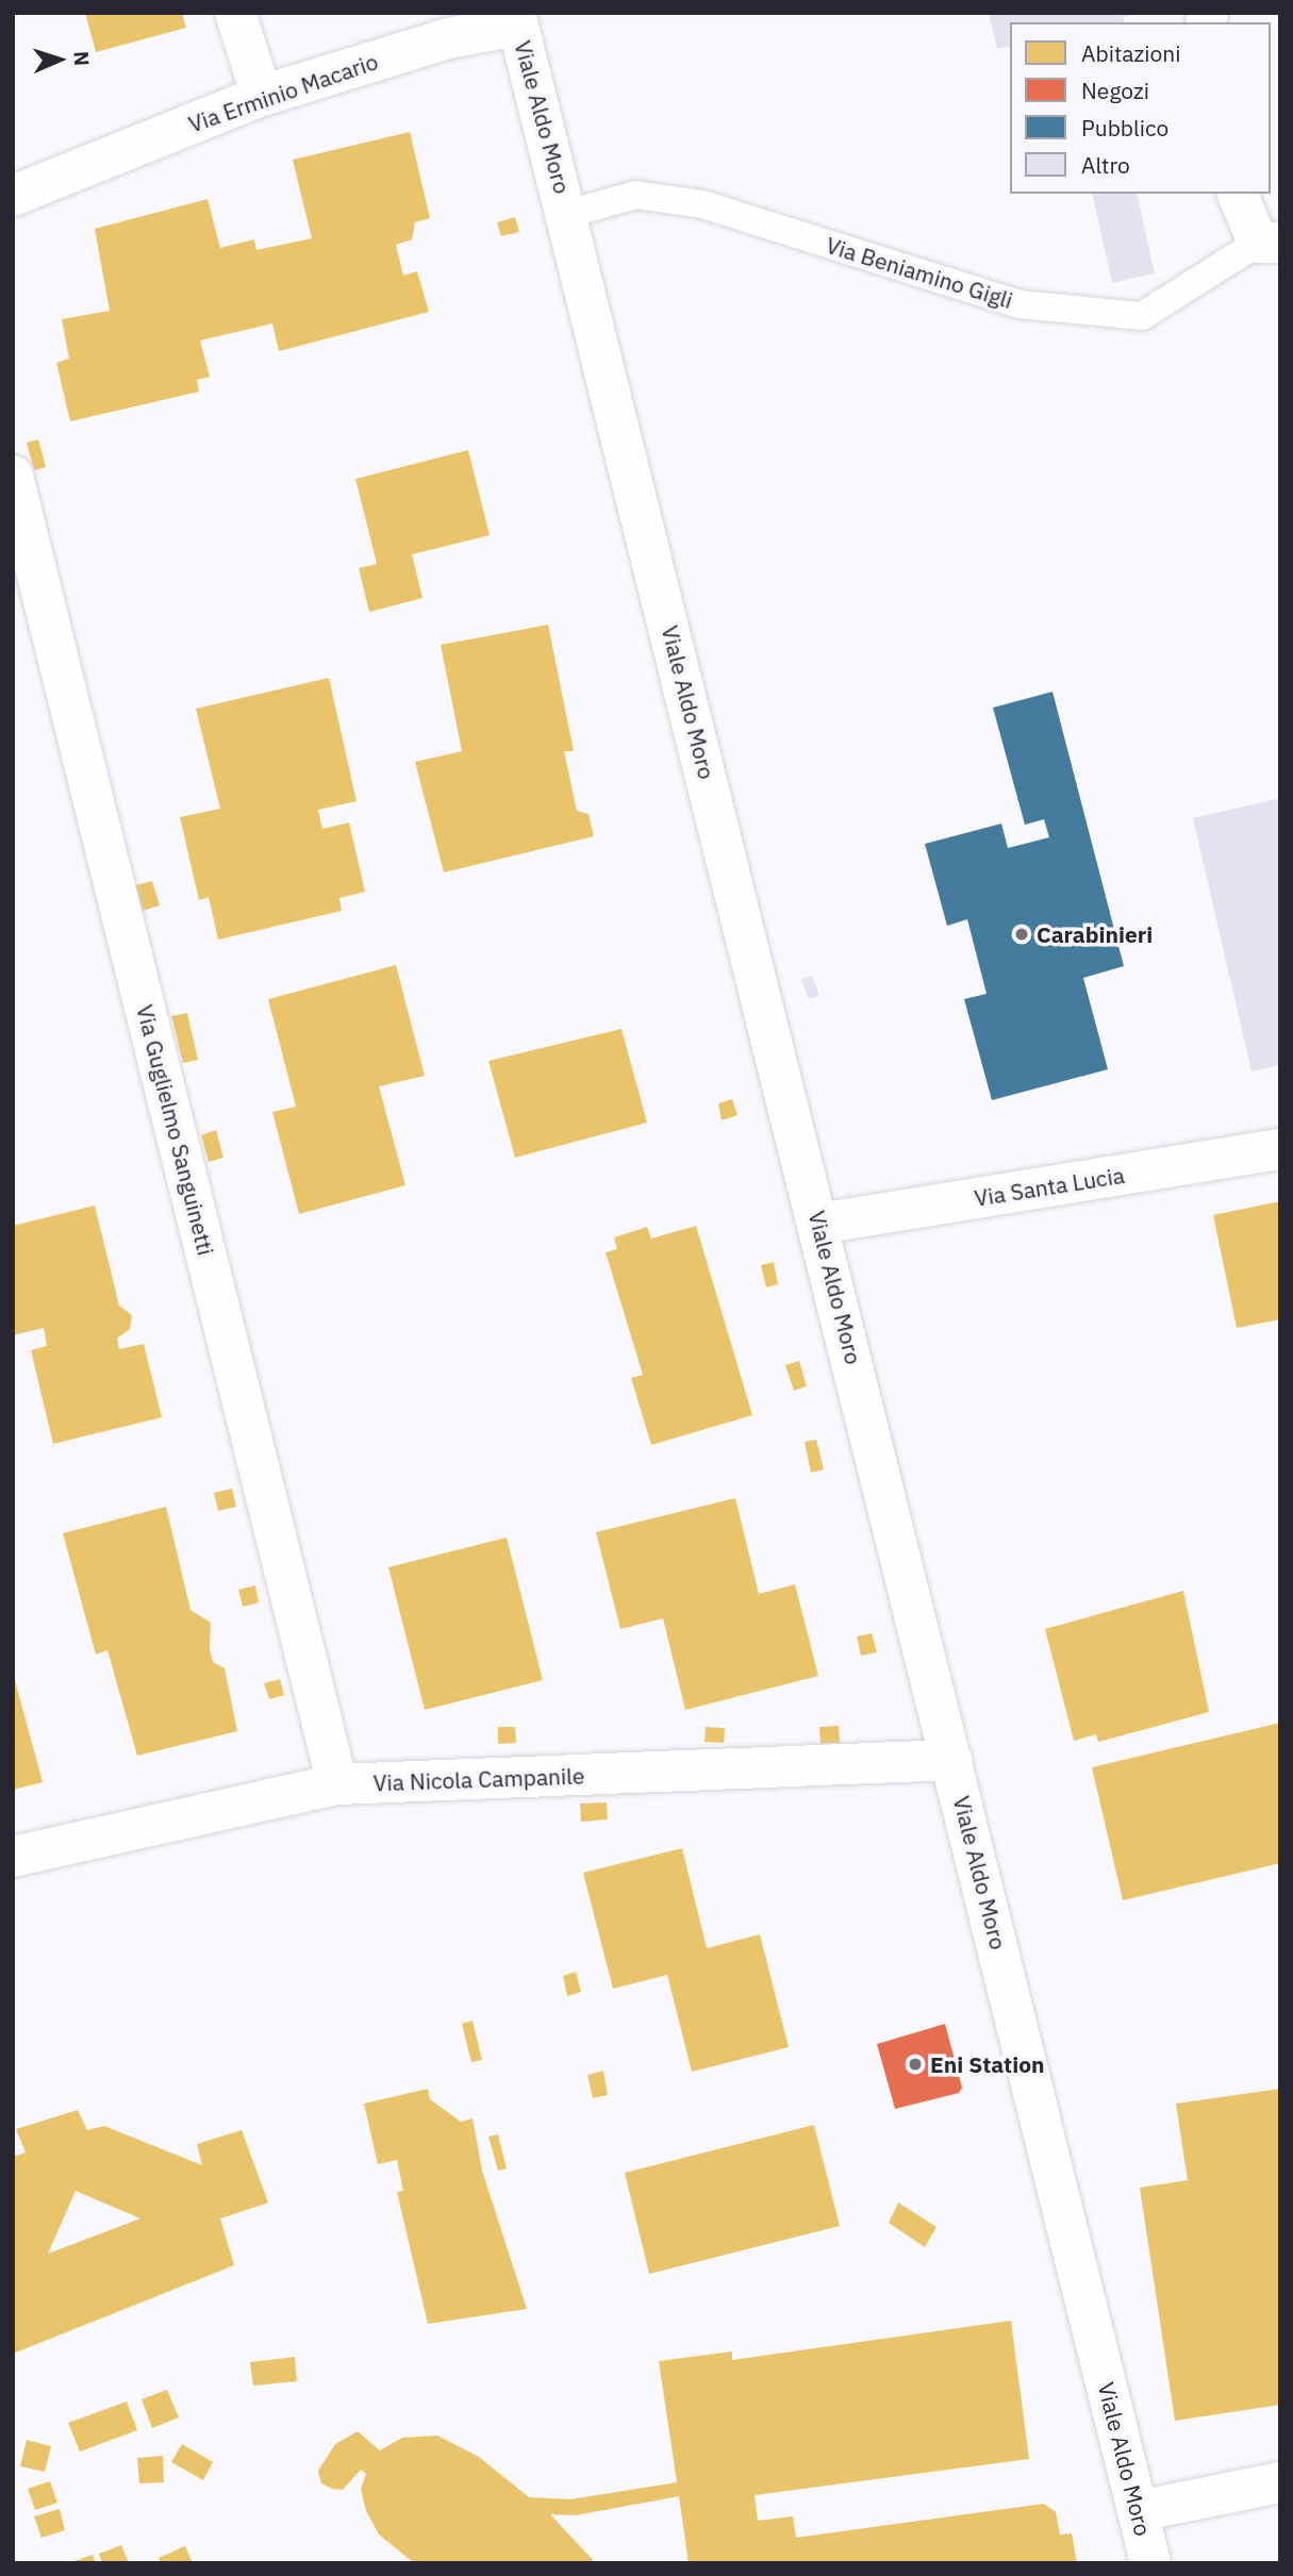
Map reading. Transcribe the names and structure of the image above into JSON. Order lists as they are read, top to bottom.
{
  "streets": {
    "street": [
      "Via Erminio Macario",
      "Viale Aldo Moro",
      "Via Beniamino Gigli",
      "Via Guglielmo Sanguinetti",
      "Via Santa Lucia",
      "Via Nicola Campanile"
    ]
  },
  "crossings": [
    ["Via Erminio Macario", "Viale Aldo Moro"],
    ["Viale Aldo Moro", "Via Beniamino Gigli"],
    ["Viale Aldo Moro", "Via Santa Lucia"],
    ["Viale Aldo Moro", "Via Nicola Campanile"],
    ["Via Guglielmo Sanguinetti", "Via Nicola Campanile"]
  ],
  "places": ["Carabinieri", "Eni Station"],
  "legend": [
    "Abitazioni",
    "Negozi",
    "Pubblico",
    "Altro"
  ],
  "north": "right"
}
